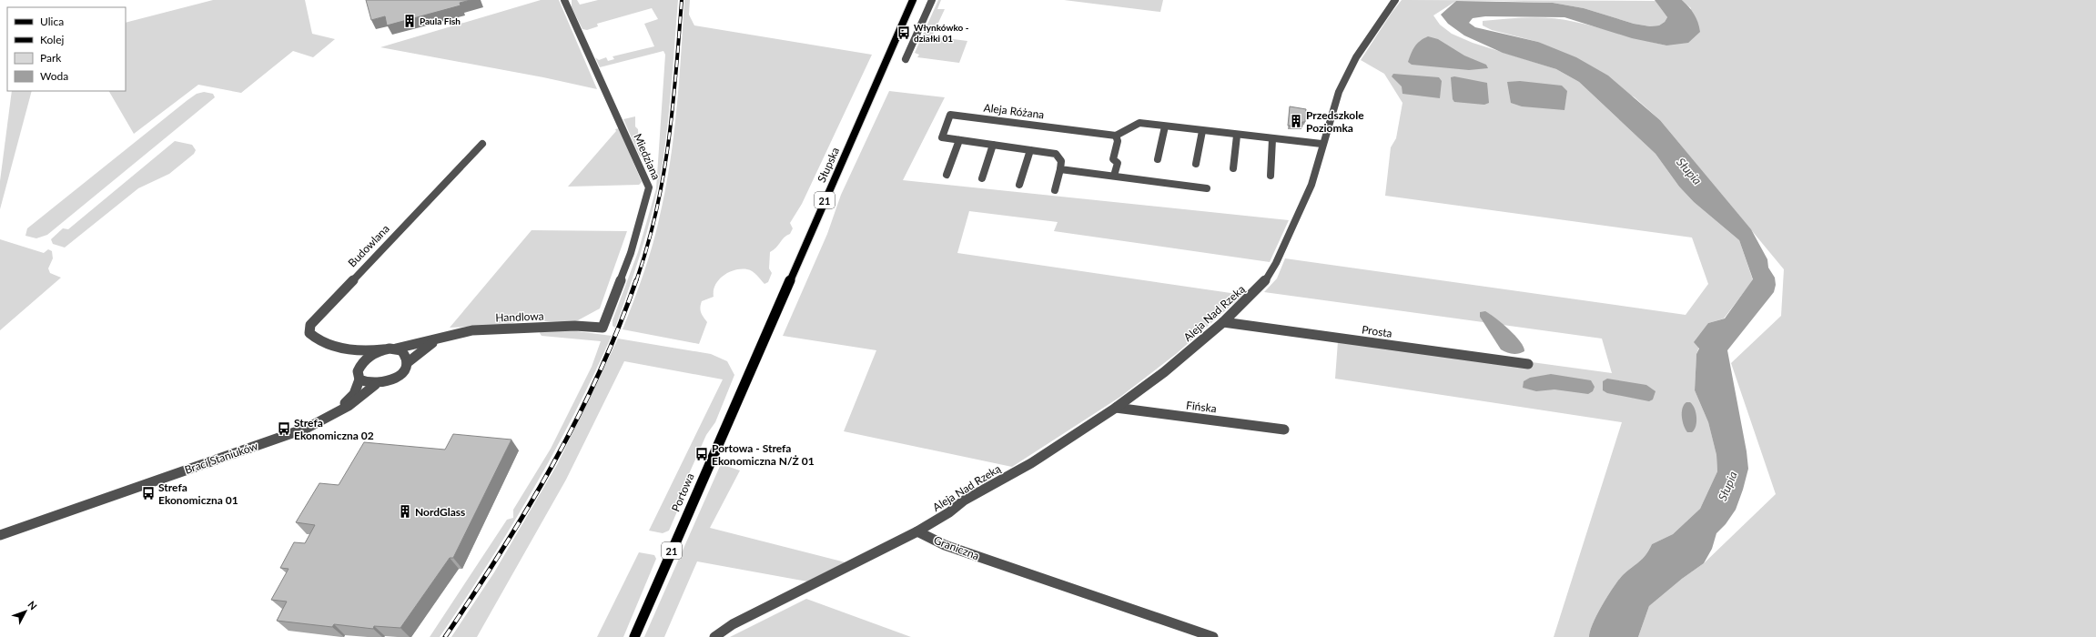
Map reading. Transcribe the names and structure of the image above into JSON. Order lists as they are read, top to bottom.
{
  "streets": {
    "main road": ["Słupska", "21", "Portowa"],
    "street": [
      "Aleja Różana",
      "Miedziana",
      "Budowlana",
      "Aleja Nad Rzeką",
      "Handlowa",
      "Prosta",
      "Fińska",
      "Braci Staniuków",
      "Graniczna"
    ]
  },
  "crossings": [
    ["Miedziana", "Handlowa"],
    ["Słupska", "Portowa"],
    ["Budowlana", "Handlowa"],
    ["Budowlana", "Braci Staniuków"],
    ["Aleja Nad Rzeką", "Prosta"],
    ["Aleja Nad Rzeką", "Fińska"],
    ["Aleja Nad Rzeką", "Graniczna"],
    ["Handlowa", "Braci Staniuków"]
  ],
  "water": ["Słupia"],
  "places": {
    "building": ["Paula Fish", "Przedszkole Poziomka", "NordGlass"],
    "bus stop": [
      "Włynkówko - działki 01",
      "Strefa Ekonomiczna 02",
      "Portowa - Strefa Ekonomiczna N/Ż 01",
      "Strefa Ekonomiczna 01"
    ]
  },
  "legend": [
    "Ulica",
    "Kolej",
    "Park",
    "Woda"
  ],
  "north": "top right"
}
